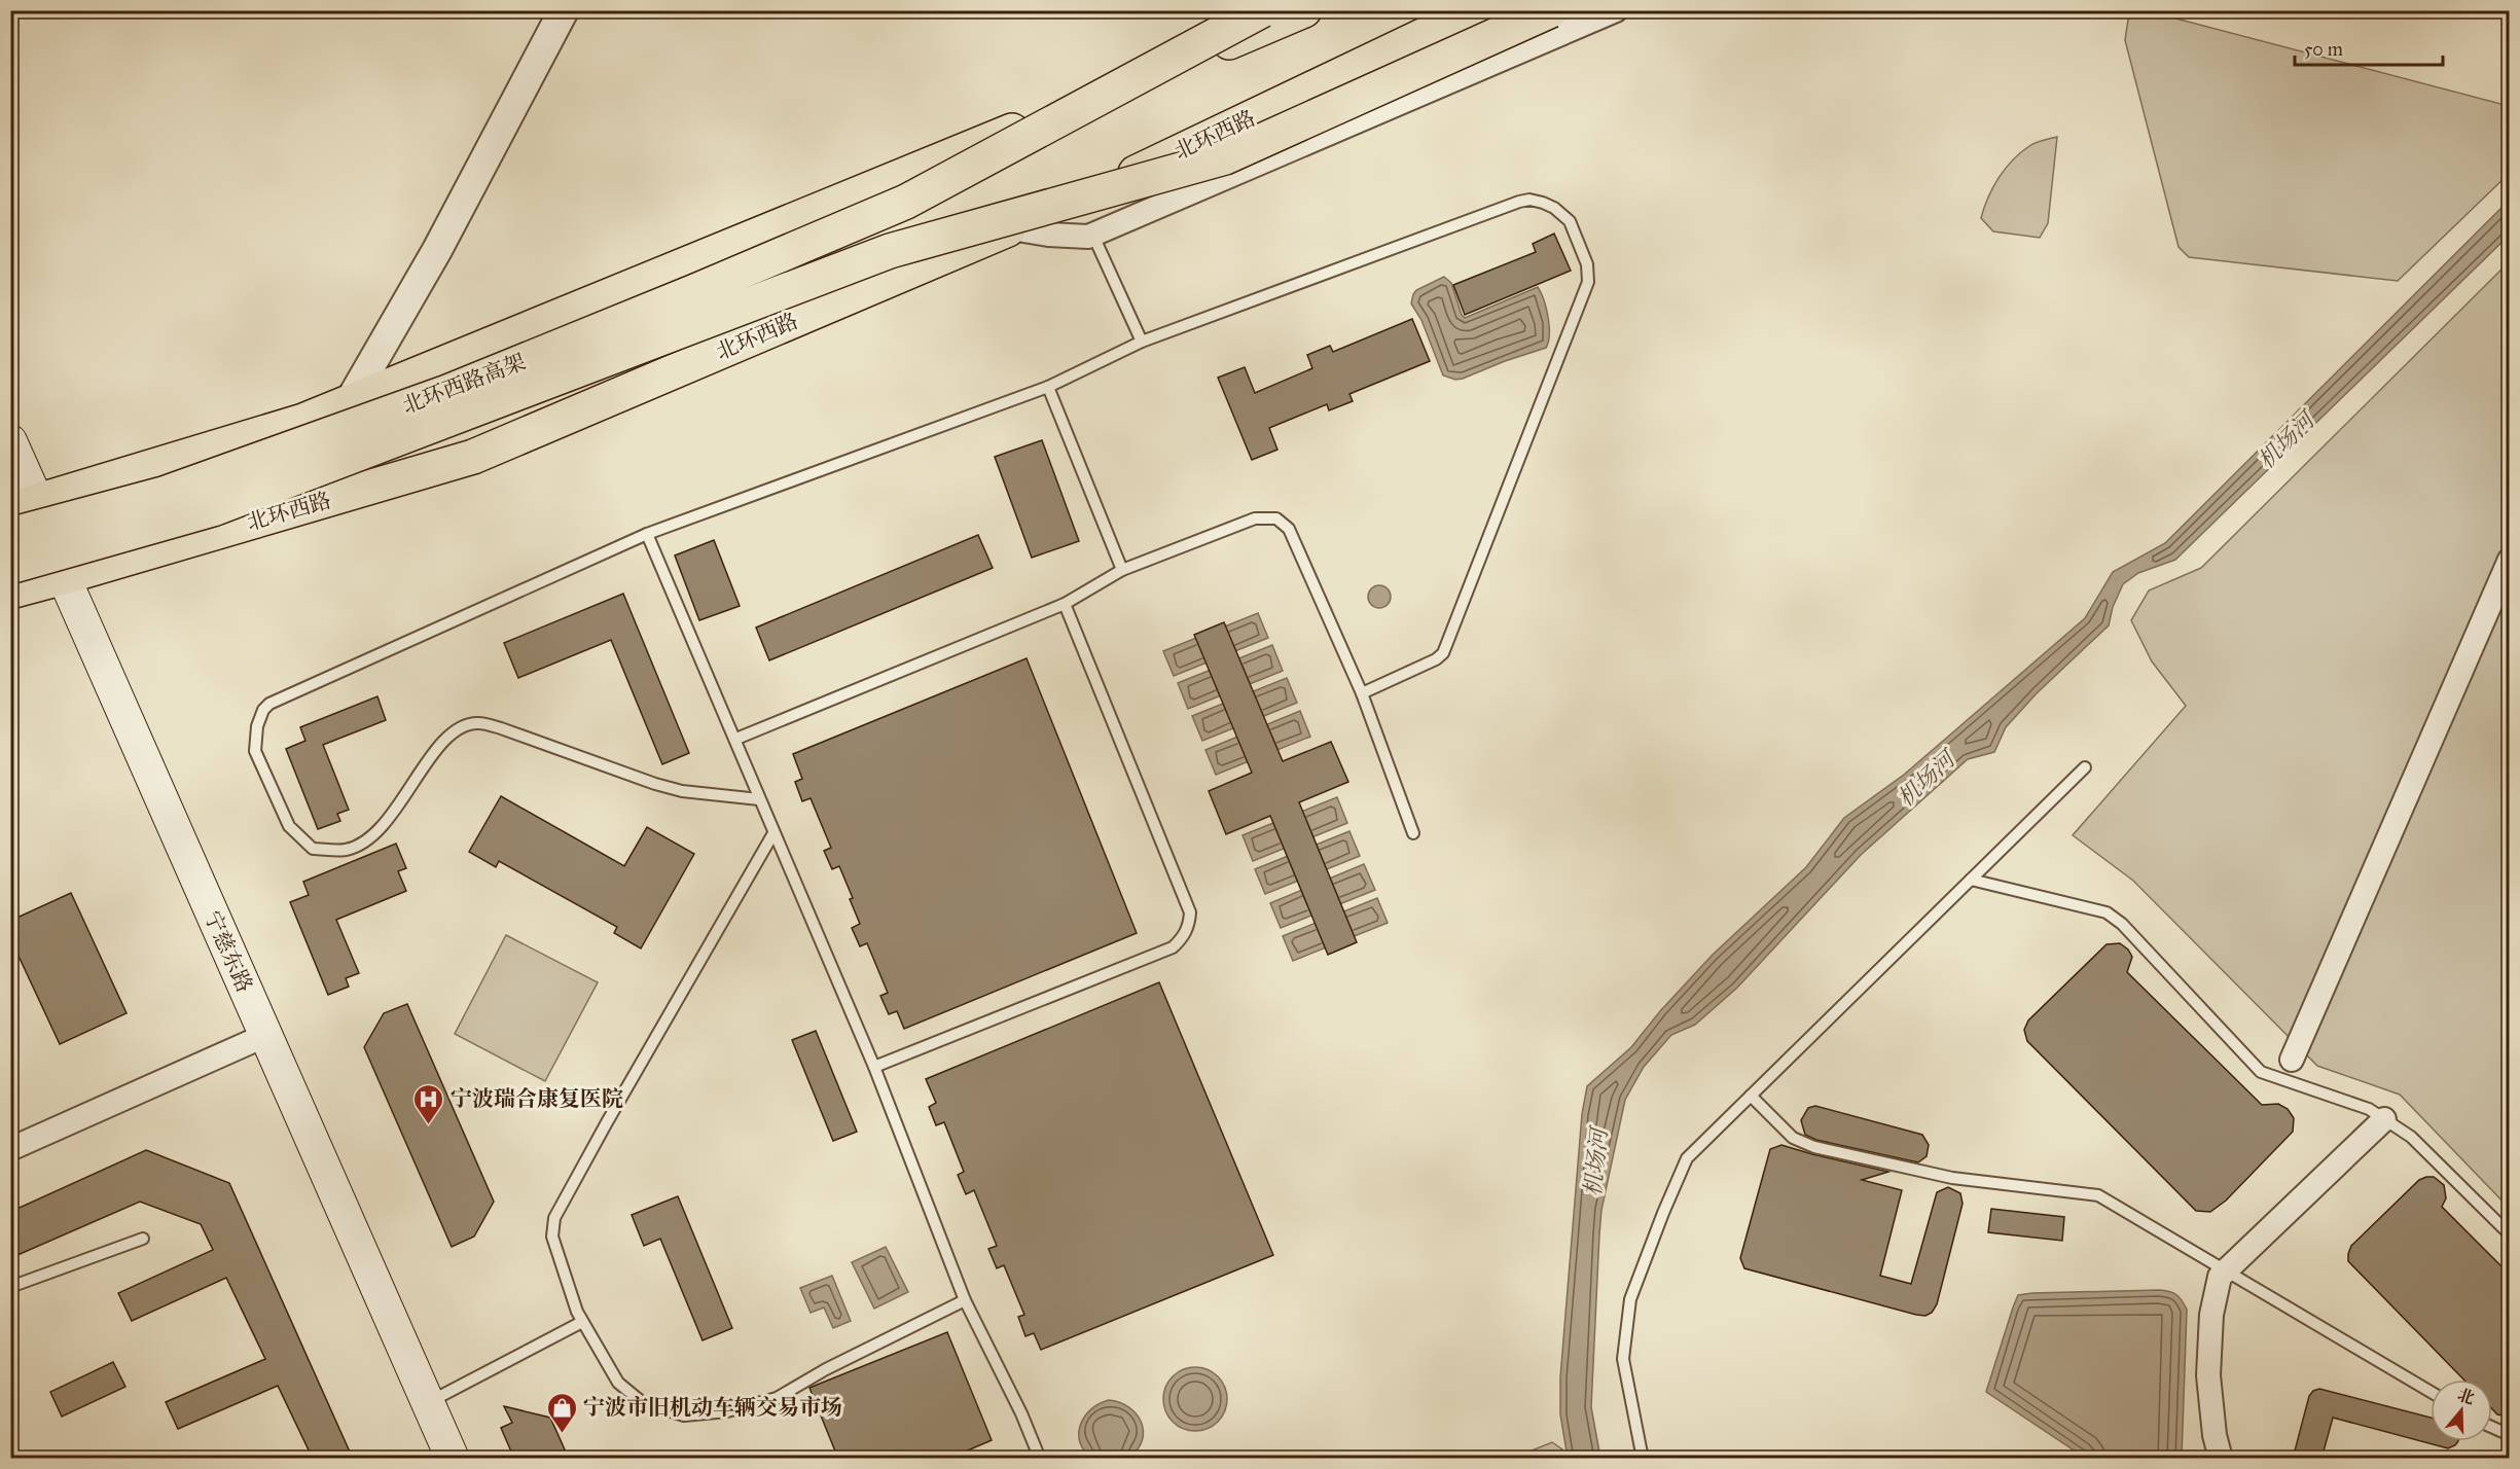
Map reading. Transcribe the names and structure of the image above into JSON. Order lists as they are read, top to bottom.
{
  "streets": {
    "main road": ["北环西路", "北环西路高架", "宁慈东路"]
  },
  "crossings": [
    ["北环西路", "宁慈东路"]
  ],
  "water": ["机场河"],
  "places": {
    "hospital": ["宁波瑞合康复医院"],
    "shop": ["宁波市旧机动车辆交易市场"]
  },
  "scale_bar": "50 m",
  "north": "top"
}
